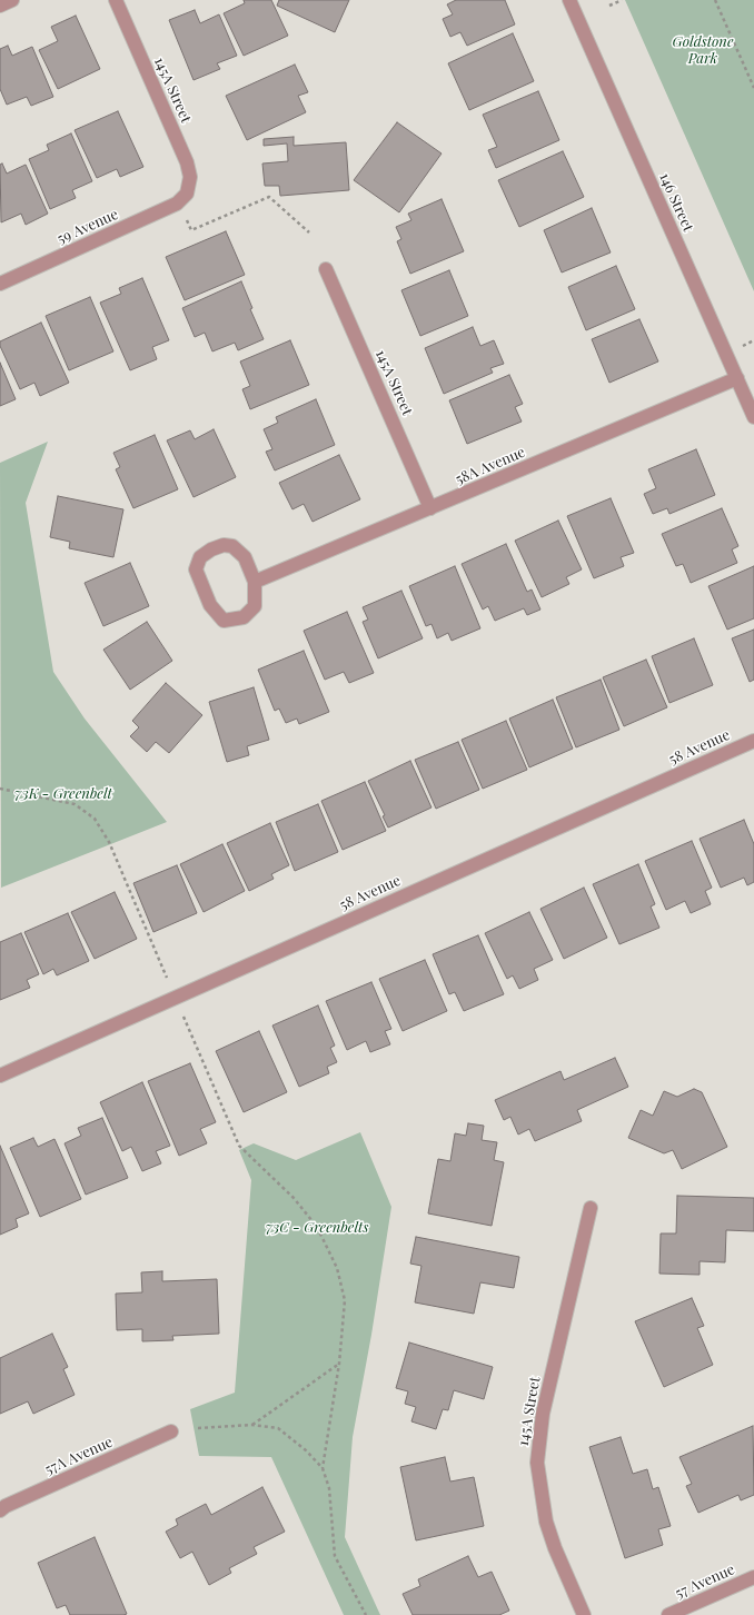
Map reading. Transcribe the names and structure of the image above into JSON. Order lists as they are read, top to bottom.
{
  "streets": {
    "street": [
      "145A Street",
      "146 Street",
      "59 Avenue",
      "58A Avenue",
      "58 Avenue",
      "57A Avenue",
      "57 Avenue"
    ]
  },
  "crossings": [
    ["145A Street", "59 Avenue"],
    ["145A Street", "58A Avenue"],
    ["146 Street", "58A Avenue"]
  ],
  "parks": ["Goldstone Park", "73K - Greenbelt", "73C - Greenbelts"]
}
